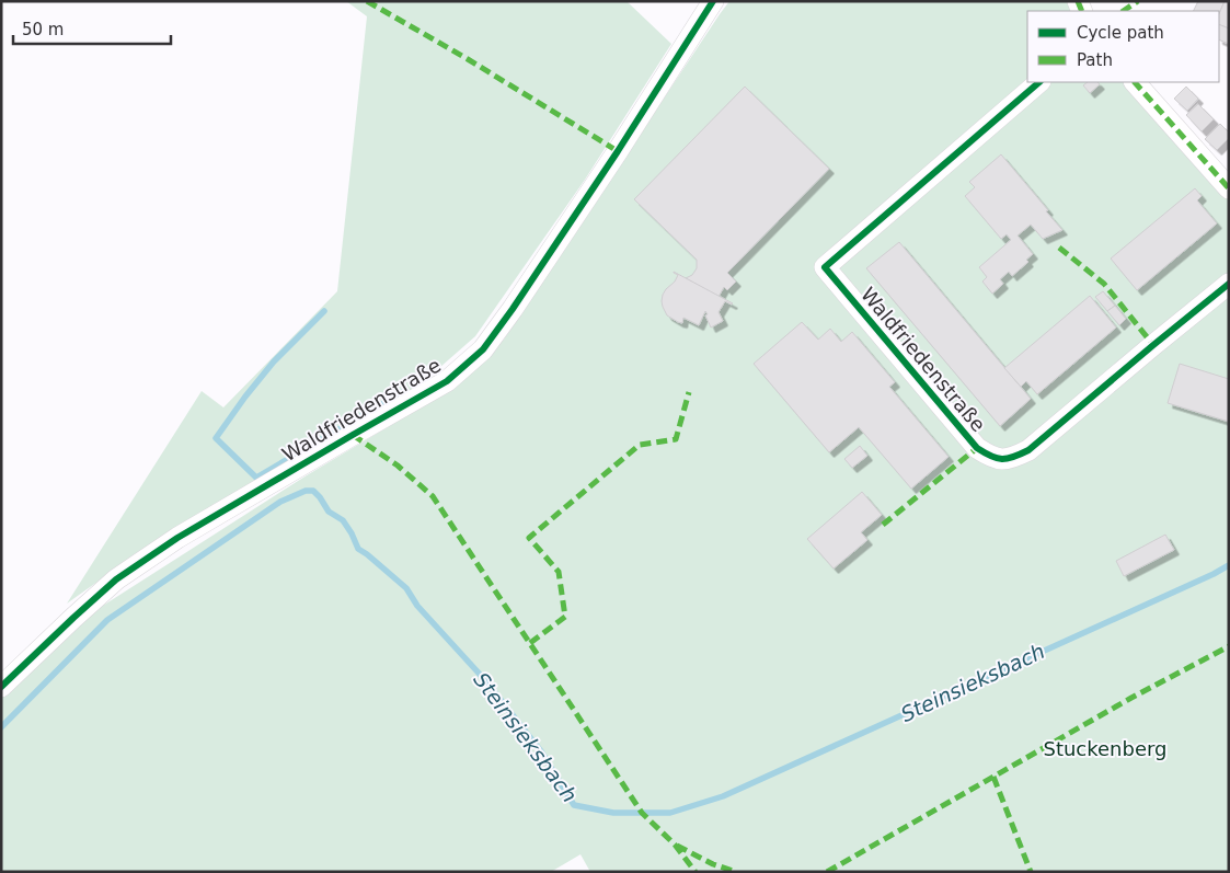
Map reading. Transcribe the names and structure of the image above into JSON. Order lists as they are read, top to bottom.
{
  "streets": {
    "street": ["Waldfriedenstraße"]
  },
  "water": ["Steinsieksbach"],
  "parks": ["Stuckenberg"],
  "legend": ["Cycle path", "Path"],
  "scale_bar": "50 m"
}
